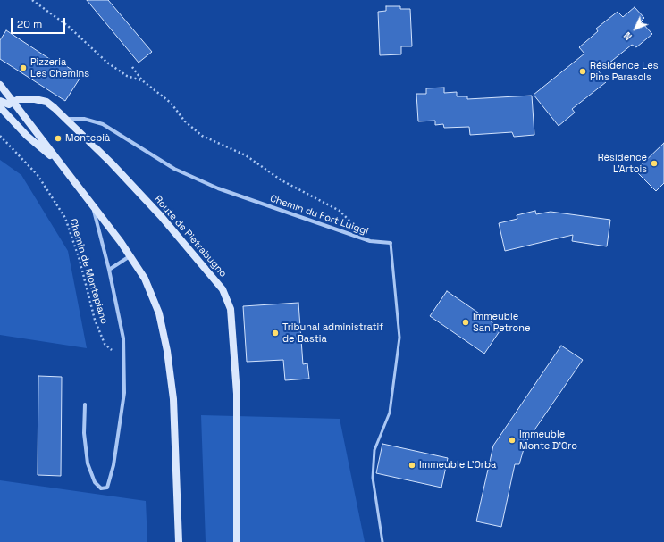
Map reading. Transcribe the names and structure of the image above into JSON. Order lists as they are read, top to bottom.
{
  "streets": {
    "main road": ["Route de Pietrabugno"],
    "street": ["Chemin du Fort Luiggi"],
    "path": ["Chemin de Montepiano"]
  },
  "crossings": [
    ["Chemin du Fort Luiggi", "Route de Pietrabugno"]
  ],
  "places": [
    "Pizzeria Les Chemins",
    "Résidence Les Pins Parasols",
    "Montepià",
    "Résidence L'Artois",
    "Immeuble San Petrone",
    "Tribunal administratif de Bastia",
    "Immeuble Monte D'Oro",
    "Immeuble L'Orba"
  ],
  "scale_bar": "20 m",
  "north": "bottom left"
}
